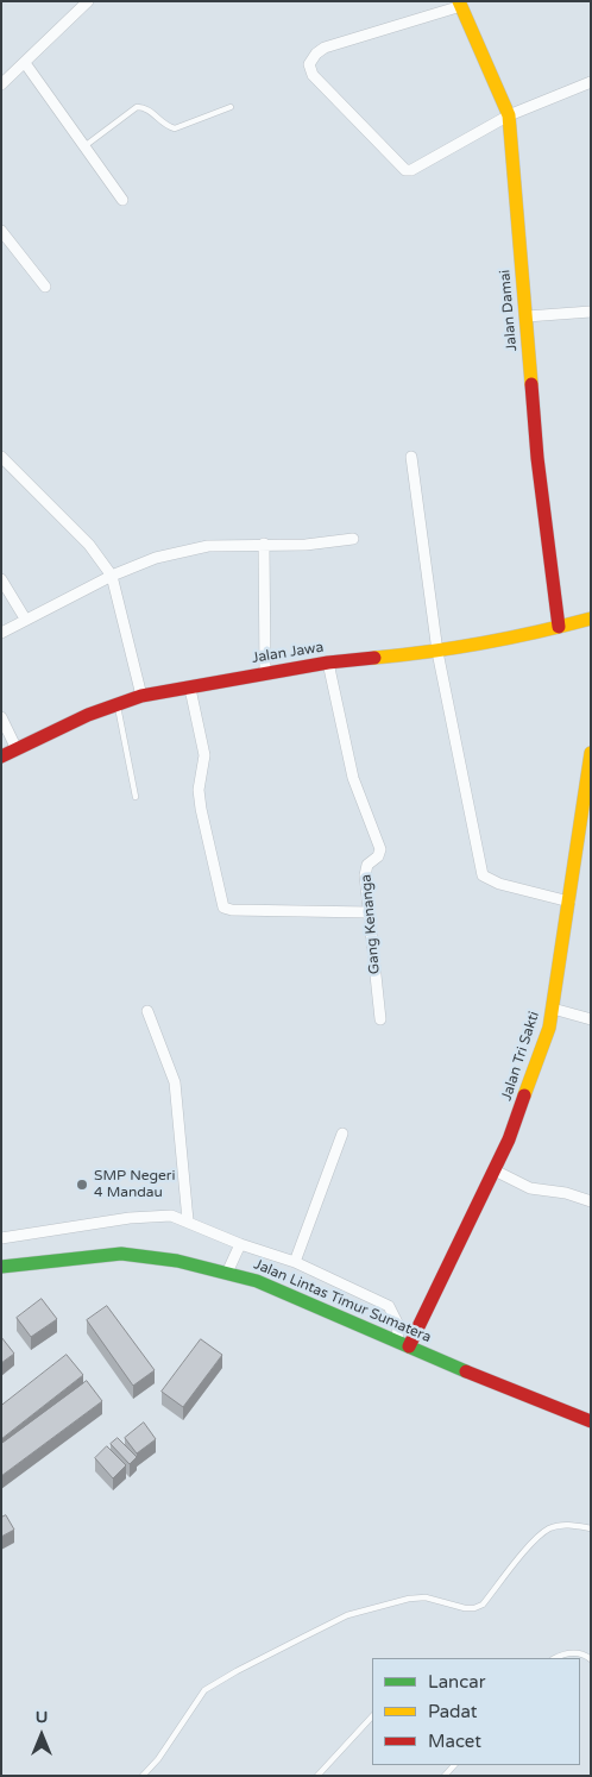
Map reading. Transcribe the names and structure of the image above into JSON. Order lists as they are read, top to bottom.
{
  "streets": {
    "main road": [
      "Jalan Damai",
      "Jalan Jawa",
      "Jalan Tri Sakti",
      "Jalan Lintas Timur Sumatera"
    ],
    "street": ["Gang Kenanga"]
  },
  "crossings": [
    ["Jalan Damai", "Jalan Jawa"],
    ["Jalan Jawa", "Gang Kenanga"],
    ["Jalan Tri Sakti", "Jalan Lintas Timur Sumatera"]
  ],
  "places": ["SMP Negeri 4 Mandau"],
  "legend": ["Lancar", "Padat", "Macet"],
  "north": "top"
}
